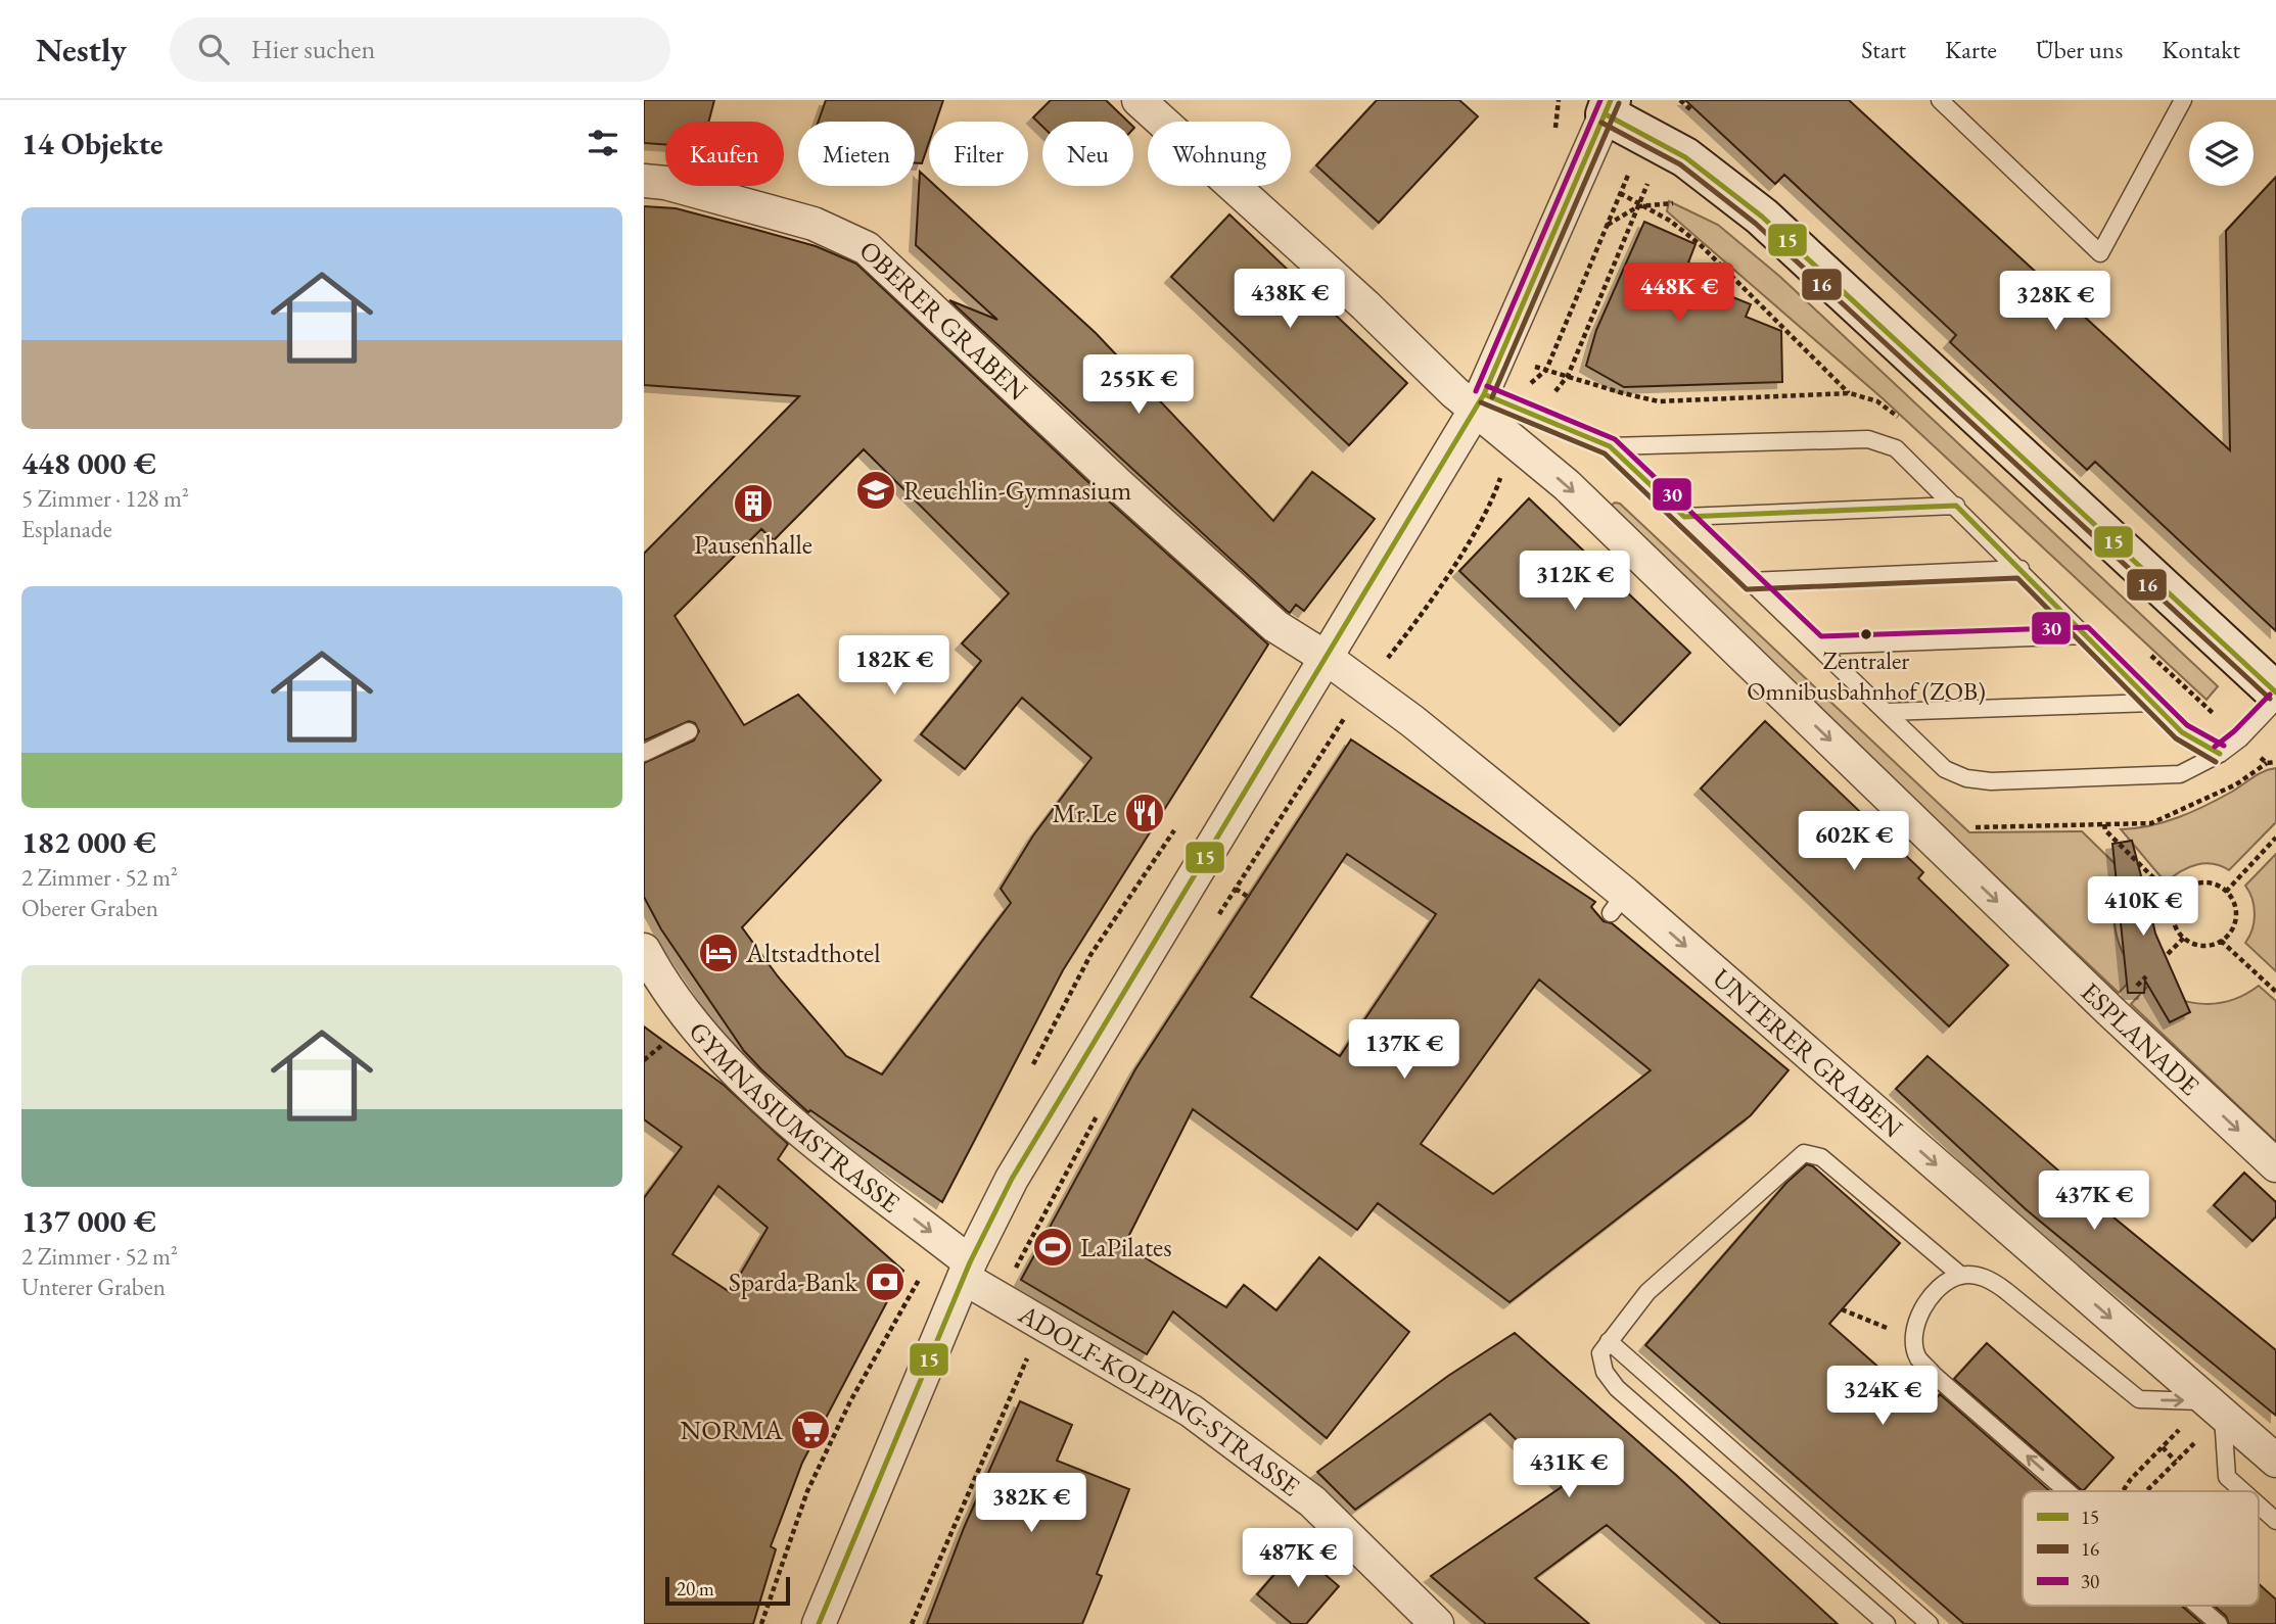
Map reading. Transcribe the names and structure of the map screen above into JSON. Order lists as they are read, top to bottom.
{
  "streets": {
    "street": [
      "OBERER GRABEN",
      "ESPLANADE",
      "UNTERER GRABEN",
      "GYMNASIUMSTRASSE",
      "ADOLF-KOLPING-STRASSE"
    ]
  },
  "crossings": [
    ["OBERER GRABEN", "UNTERER GRABEN"],
    ["GYMNASIUMSTRASSE", "ADOLF-KOLPING-STRASSE"]
  ],
  "one_way": ["ESPLANADE", "UNTERER GRABEN", "GYMNASIUMSTRASSE"],
  "places": {
    "school or university": ["Reuchlin-Gymnasium"],
    "building": ["Pausenhalle"],
    "other": ["Zentraler Omnibusbahnhof (ZOB)"],
    "restaurant": ["Mr.Le"],
    "hotel": ["Altstadthotel"],
    "sports": ["LaPilates"],
    "bank": ["Sparda-Bank"],
    "supermarket": ["NORMA"]
  },
  "lines": ["transit line 15", "transit line 30", "transit line 16"],
  "legend": ["15", "16", "30"],
  "scale_bar": "20 m",
  "page": {
    "header": "Nestly",
    "search": "Hier suchen",
    "nav": [
      "Start",
      "Karte",
      "Über uns",
      "Kontakt"
    ],
    "heading": "14 Objekte",
    "chip": [
      "Kaufen",
      "Mieten",
      "Filter",
      "Neu",
      "Wohnung"
    ],
    "list": [
      {
        "name": "448 000 €",
        "note": "5 Zimmer · 128 m² · Esplanade"
      },
      {
        "name": "182 000 €",
        "note": "2 Zimmer · 52 m² · Oberer Graben"
      },
      {
        "name": "137 000 €",
        "note": "2 Zimmer · 52 m² · Unterer Graben"
      }
    ],
    "price": [
      "448K €",
      "438K €",
      "328K €",
      "255K €",
      "312K €",
      "182K €",
      "602K €",
      "410K €",
      "137K €",
      "437K €",
      "324K €",
      "431K €",
      "382K €",
      "487K €"
    ],
    "scale": "20 m"
  }
}
